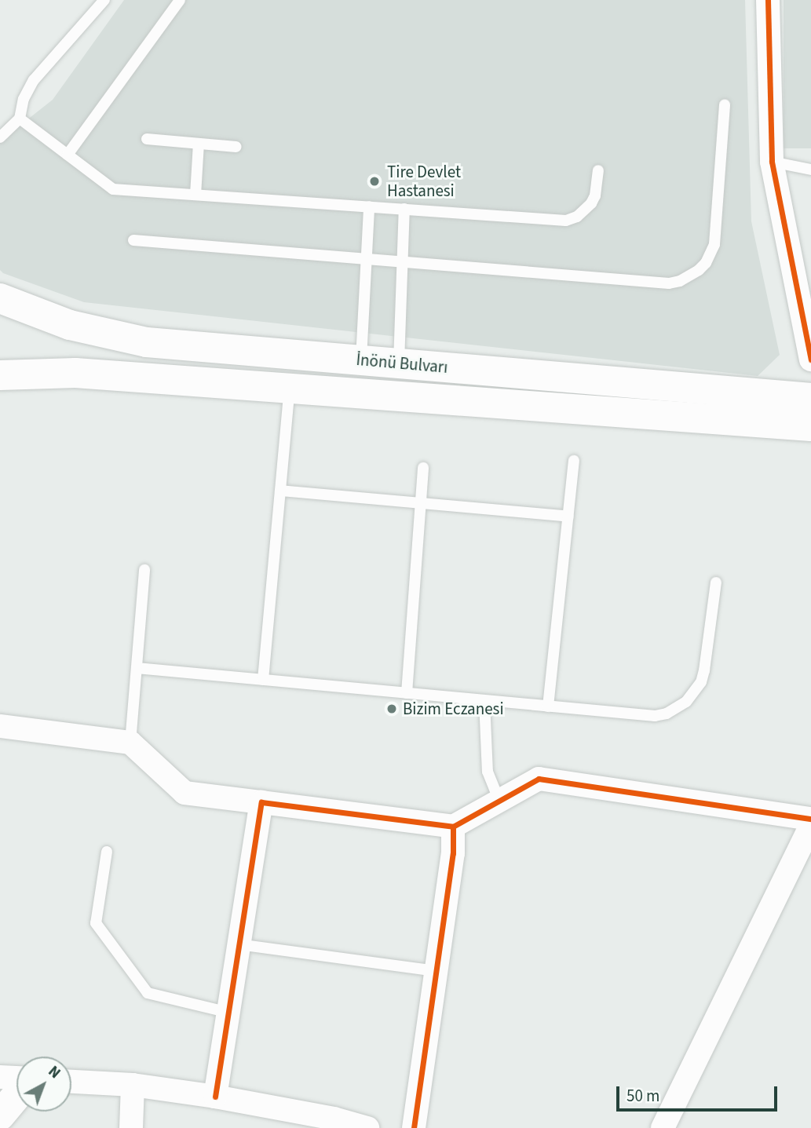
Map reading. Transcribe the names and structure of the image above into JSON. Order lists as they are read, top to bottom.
{
  "streets": {
    "main road": ["İnönü Bulvarı"]
  },
  "places": ["Tire Devlet Hastanesi", "Bizim Eczanesi"],
  "scale_bar": "50 m",
  "north": "top right"
}
